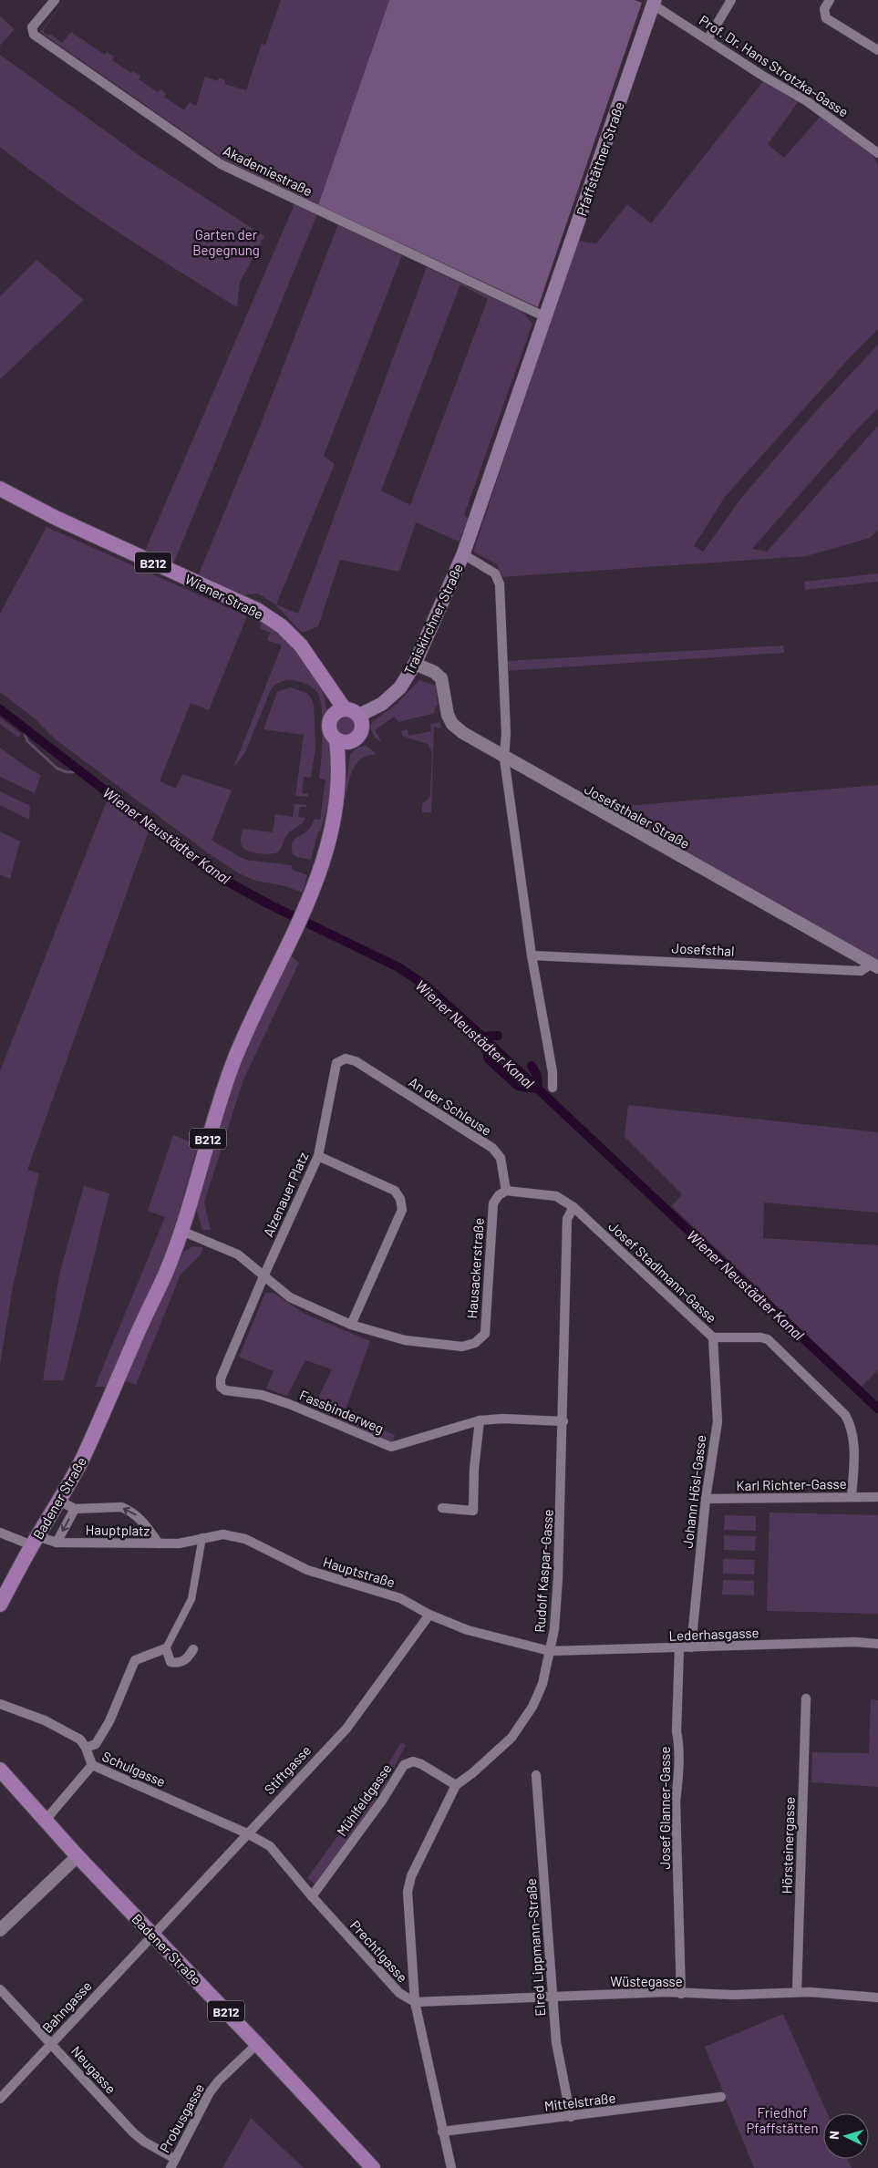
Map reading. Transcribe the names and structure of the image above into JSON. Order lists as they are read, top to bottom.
{
  "streets": {
    "main road": [
      "Pfaffstättner Straße",
      "B212",
      "Wiener Straße",
      "Traiskirchner Straße",
      "Badener Straße"
    ],
    "street": [
      "Prof. Dr. Hans Strotzka-Gasse",
      "Akademiestraße",
      "Josefsthaler Straße",
      "Josefsthal",
      "An der Schleuse",
      "Alzenauer Platz",
      "Hausackerstraße",
      "Josef Stadlmann-Gasse",
      "Fassbinderweg",
      "Karl Richter-Gasse",
      "Johann Hösl-Gasse",
      "Hauptplatz",
      "Rudolf Kaspar-Gasse",
      "Hauptstraße",
      "Lederhasgasse",
      "Schulgasse",
      "Stiftgasse",
      "Mühlfeldgasse",
      "Josef Glanner-Gasse",
      "Hörsteinergasse",
      "Elred Lippmann-Straße",
      "Prechtlgasse",
      "Wüstegasse",
      "Bahngasse",
      "Neugasse",
      "Mittelstraße",
      "Probusgasse"
    ]
  },
  "crossings": [
    ["Prof. Dr. Hans Strotzka-Gasse", "Pfaffstättner Straße"],
    ["Pfaffstättner Straße", "Akademiestraße"],
    ["Pfaffstättner Straße", "Traiskirchner Straße"],
    ["Wiener Straße", "Traiskirchner Straße"],
    ["Wiener Straße", "Hausackerstraße"],
    ["Wiener Straße", "Badener Straße"],
    ["Traiskirchner Straße", "Josefsthaler Straße"],
    ["Josefsthaler Straße", "Josefsthal"],
    ["An der Schleuse", "Alzenauer Platz"],
    ["An der Schleuse", "Hausackerstraße"],
    ["Alzenauer Platz", "Hausackerstraße"],
    ["Alzenauer Platz", "Fassbinderweg"],
    ["Hausackerstraße", "Badener Straße"],
    ["Josef Stadlmann-Gasse", "Karl Richter-Gasse"],
    ["Josef Stadlmann-Gasse", "Johann Hösl-Gasse"],
    ["Josef Stadlmann-Gasse", "Rudolf Kaspar-Gasse"],
    ["Fassbinderweg", "Rudolf Kaspar-Gasse"],
    ["Karl Richter-Gasse", "Johann Hösl-Gasse"],
    ["Johann Hösl-Gasse", "Lederhasgasse"],
    ["Badener Straße", "Hauptplatz"],
    ["Badener Straße", "Stiftgasse"],
    ["Badener Straße", "Bahngasse"],
    ["Badener Straße", "Probusgasse"],
    ["Hauptplatz", "Hauptstraße"],
    ["Rudolf Kaspar-Gasse", "Hauptstraße"],
    ["Rudolf Kaspar-Gasse", "Lederhasgasse"],
    ["Rudolf Kaspar-Gasse", "Mühlfeldgasse"],
    ["Rudolf Kaspar-Gasse", "Prechtlgasse"],
    ["Rudolf Kaspar-Gasse", "Wüstegasse"],
    ["Hauptstraße", "Lederhasgasse"],
    ["Hauptstraße", "Stiftgasse"],
    ["Lederhasgasse", "Josef Glanner-Gasse"],
    ["Schulgasse", "Stiftgasse"],
    ["Schulgasse", "Prechtlgasse"],
    ["Stiftgasse", "Prechtlgasse"],
    ["Stiftgasse", "Bahngasse"],
    ["Mühlfeldgasse", "Prechtlgasse"],
    ["Josef Glanner-Gasse", "Wüstegasse"],
    ["Hörsteinergasse", "Wüstegasse"],
    ["Elred Lippmann-Straße", "Wüstegasse"],
    ["Elred Lippmann-Straße", "Mittelstraße"],
    ["Prechtlgasse", "Wüstegasse"],
    ["Bahngasse", "Neugasse"],
    ["Neugasse", "Probusgasse"]
  ],
  "water": ["Wiener Neustädter Kanal"],
  "parks": ["Garten der Begegnung", "Friedhof Pfaffstätten"],
  "north": "left"
}
